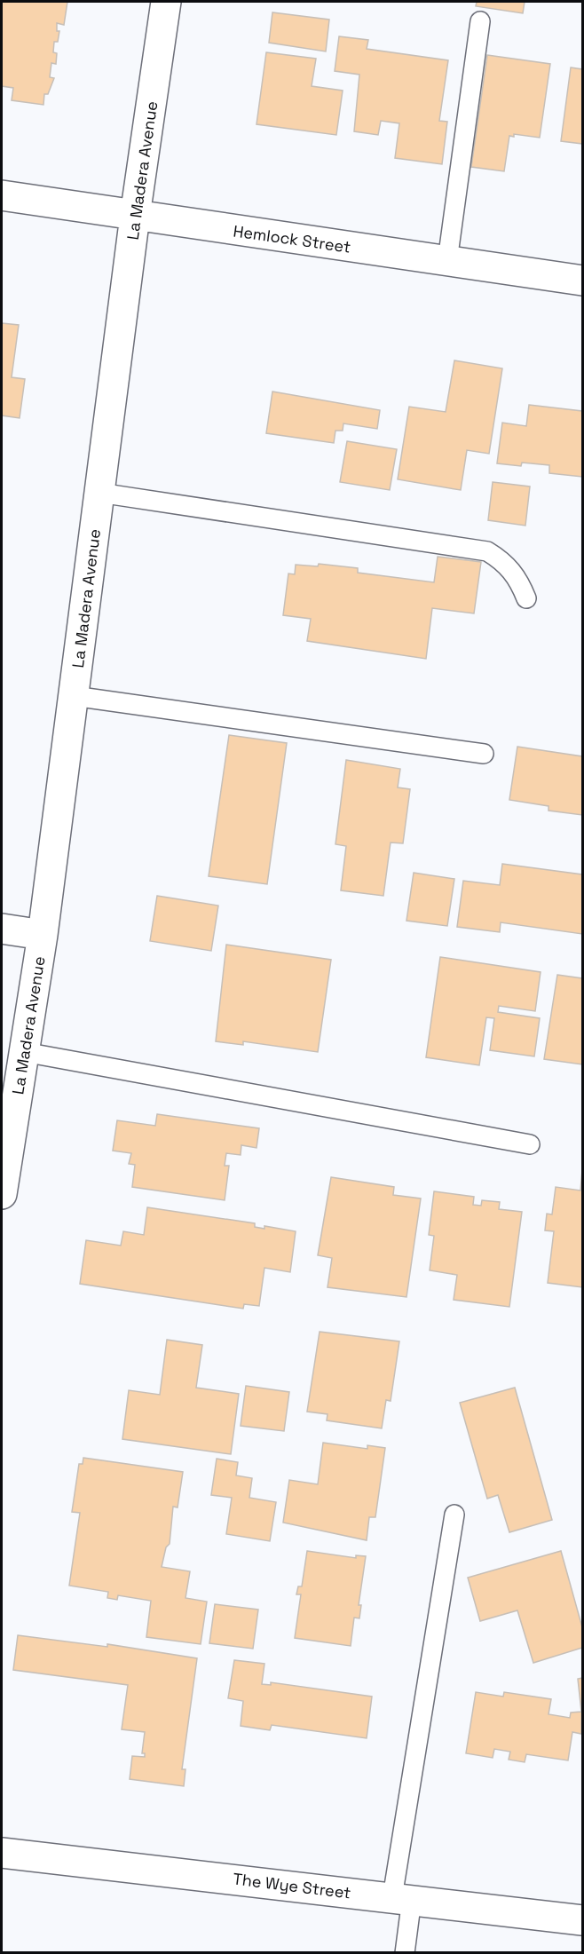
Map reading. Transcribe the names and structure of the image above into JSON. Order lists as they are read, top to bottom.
{
  "streets": {
    "street": ["La Madera Avenue", "Hemlock Street", "The Wye Street"]
  },
  "crossings": [
    ["La Madera Avenue", "Hemlock Street"]
  ]
}
